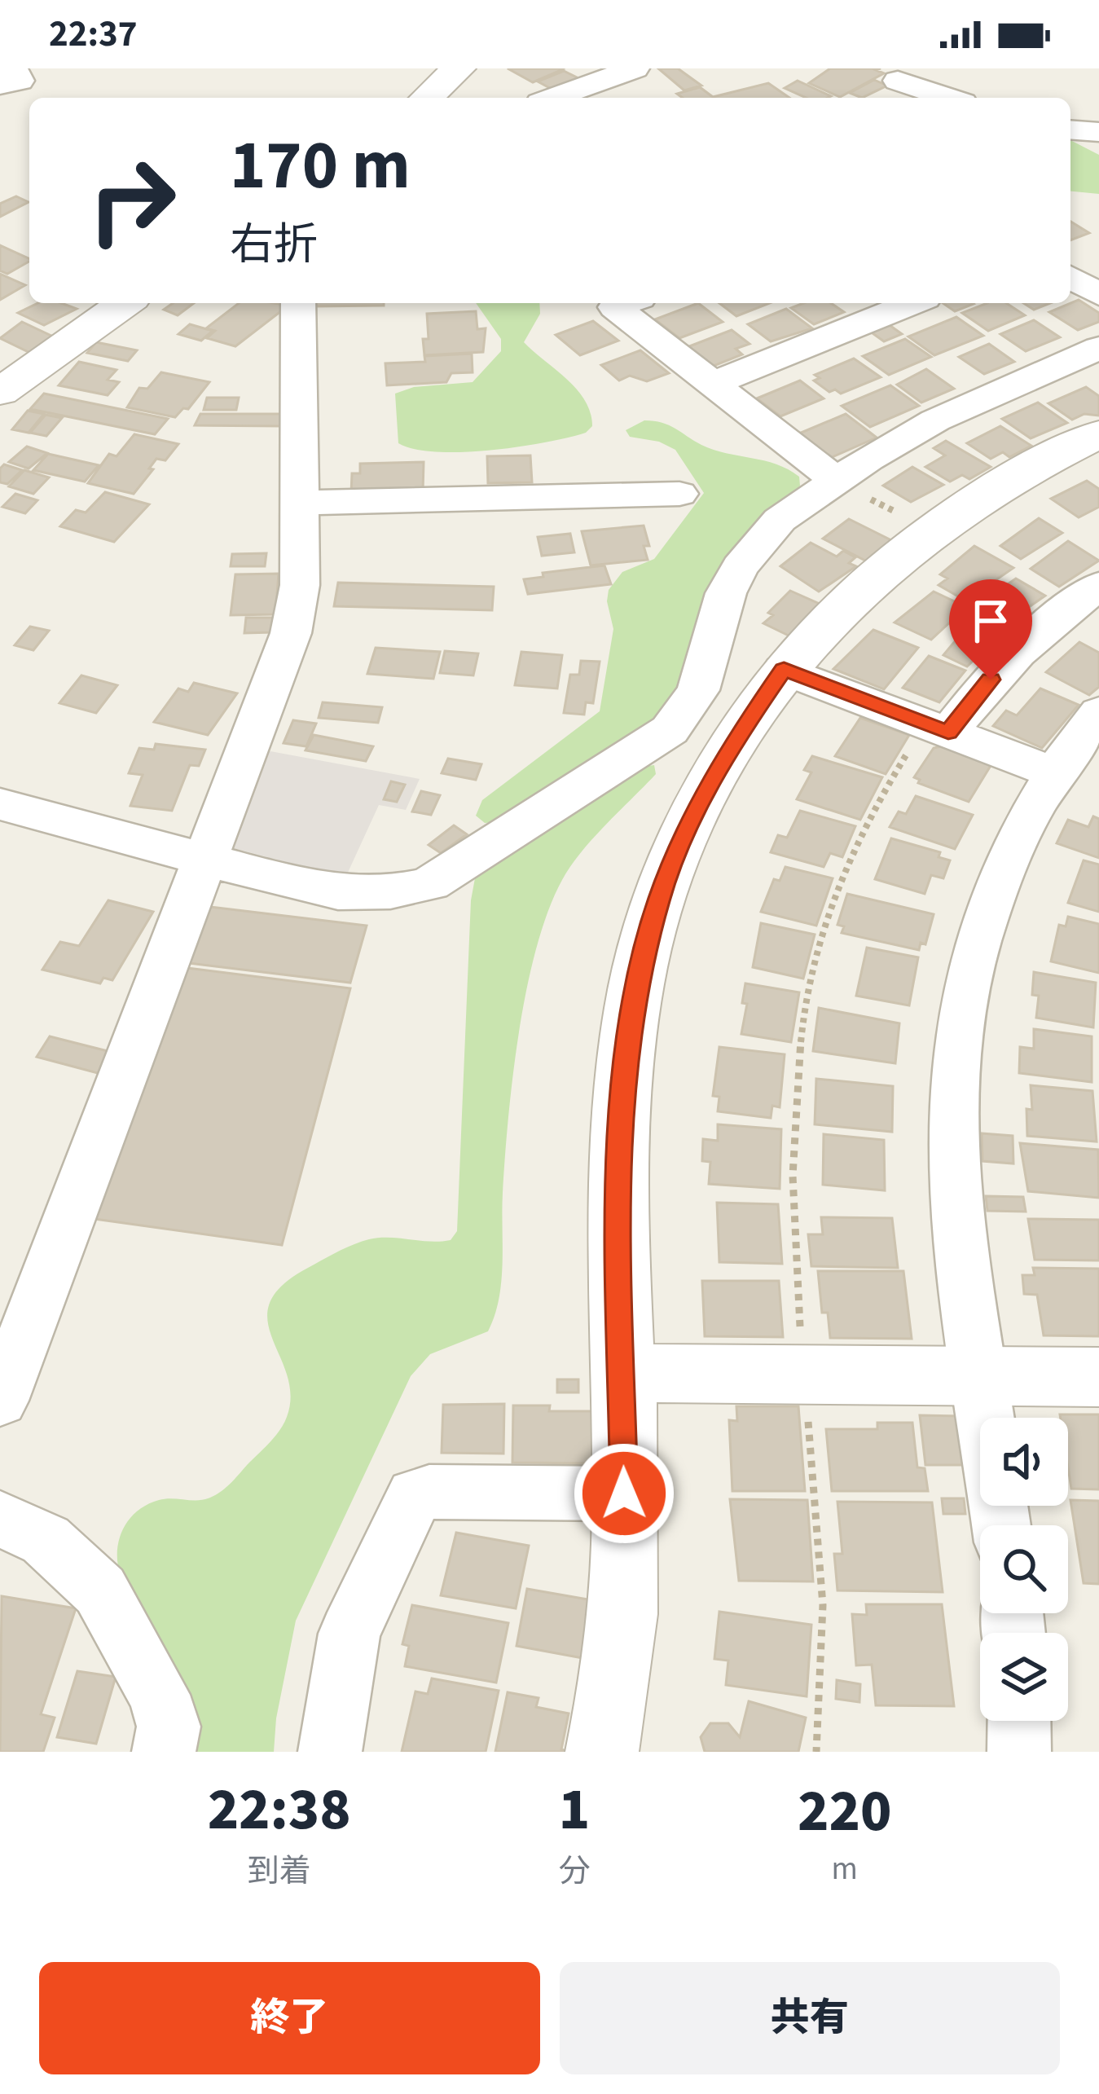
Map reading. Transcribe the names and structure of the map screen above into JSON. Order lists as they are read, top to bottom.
{
  "page": {
    "status": "22:37",
    "turn": ["170 m", "右折"],
    "eta": [
      "22:38",
      "到着",
      "1",
      "分",
      "220",
      "m"
    ],
    "buttons": ["終了", "共有"]
  }
}
